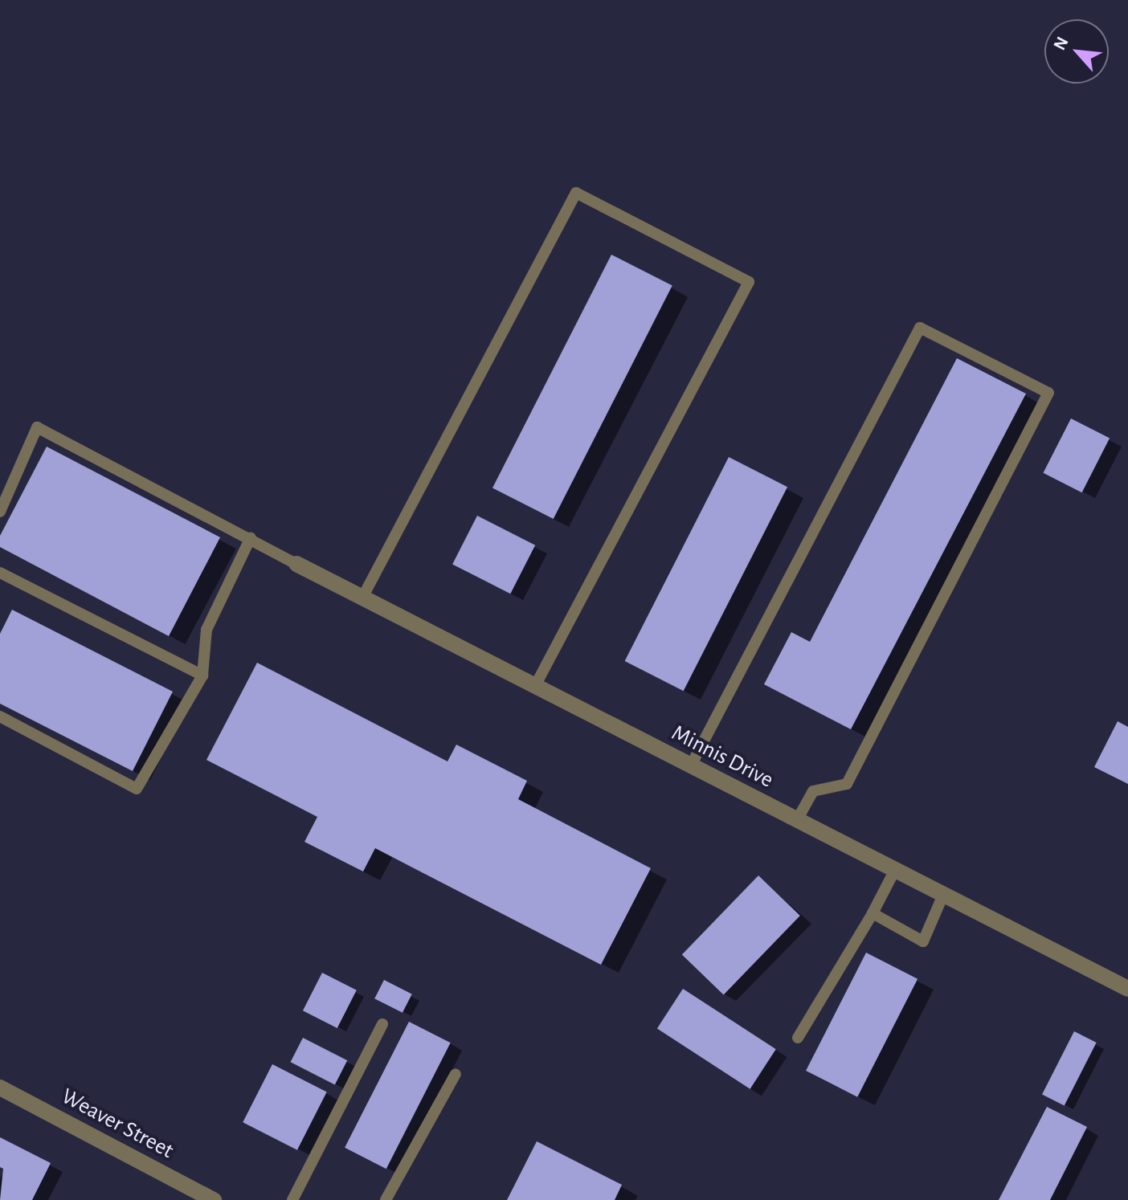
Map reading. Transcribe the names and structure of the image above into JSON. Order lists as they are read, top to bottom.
{
  "streets": {
    "street": ["Minnis Drive", "Weaver Street"]
  },
  "north": "top left"
}
